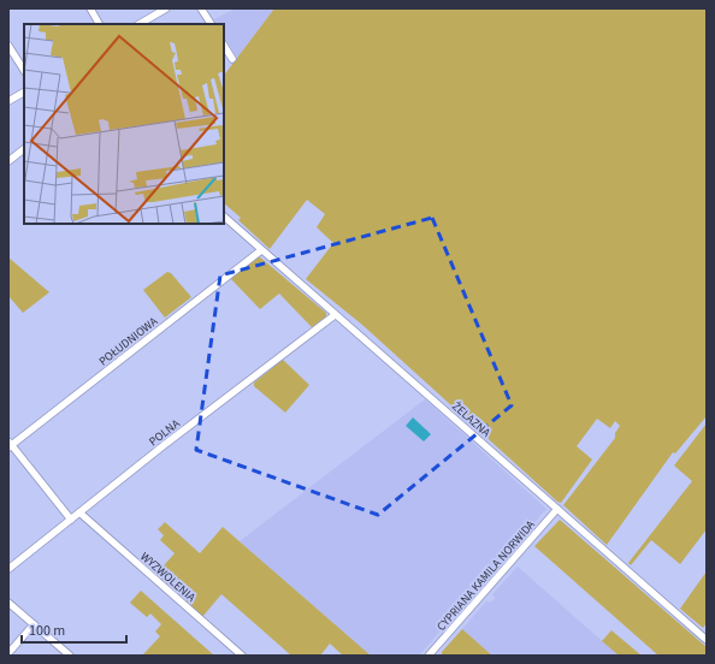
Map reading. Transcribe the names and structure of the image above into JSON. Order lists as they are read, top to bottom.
{
  "streets": {
    "street": [
      "POŁUDNIOWA",
      "ŻELAZNA",
      "POLNA",
      "CYPRIANA KAMILA NORWIDA",
      "WYZWOLENIA"
    ]
  },
  "crossings": [
    ["POŁUDNIOWA", "ŻELAZNA"],
    ["ŻELAZNA", "POLNA"],
    ["ŻELAZNA", "CYPRIANA KAMILA NORWIDA"],
    ["POLNA", "WYZWOLENIA"]
  ],
  "scale_bar": "100 m"
}
